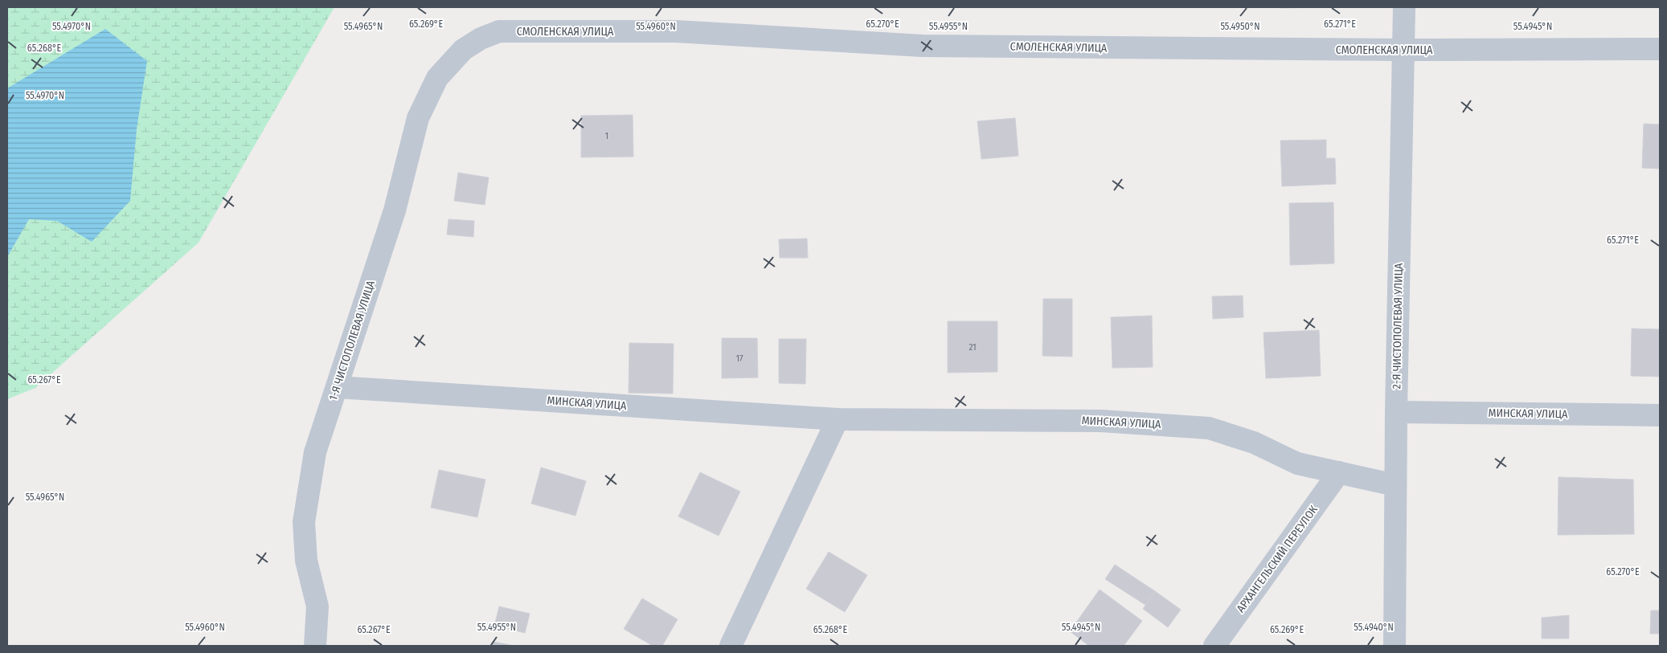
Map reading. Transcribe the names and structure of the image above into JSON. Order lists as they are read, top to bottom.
{
  "streets": {
    "street": [
      "СМОЛЕНСКАЯ УЛИЦА",
      "2-Я ЧИСТОПОЛЕВАЯ УЛИЦА",
      "1-Я ЧИСТОПОЛЕВАЯ УЛИЦА",
      "МИНСКАЯ УЛИЦА",
      "АРХАНГЕЛЬСКИЙ ПЕРЕУЛОК"
    ]
  },
  "crossings": [
    ["СМОЛЕНСКАЯ УЛИЦА", "2-Я ЧИСТОПОЛЕВАЯ УЛИЦА"],
    ["СМОЛЕНСКАЯ УЛИЦА", "1-Я ЧИСТОПОЛЕВАЯ УЛИЦА"],
    ["2-Я ЧИСТОПОЛЕВАЯ УЛИЦА", "МИНСКАЯ УЛИЦА"],
    ["1-Я ЧИСТОПОЛЕВАЯ УЛИЦА", "МИНСКАЯ УЛИЦА"],
    ["МИНСКАЯ УЛИЦА", "АРХАНГЕЛЬСКИЙ ПЕРЕУЛОК"]
  ],
  "house_numbers": ["1", "21", "17"],
  "coordinates": [
    "65.269°E",
    "65.270°E",
    "65.271°E",
    "55.4970°N",
    "55.4965°N",
    "55.4960°N",
    "55.4955°N",
    "55.4950°N",
    "55.4945°N",
    "65.268°E",
    "65.267°E",
    "55.4940°N"
  ]
}
